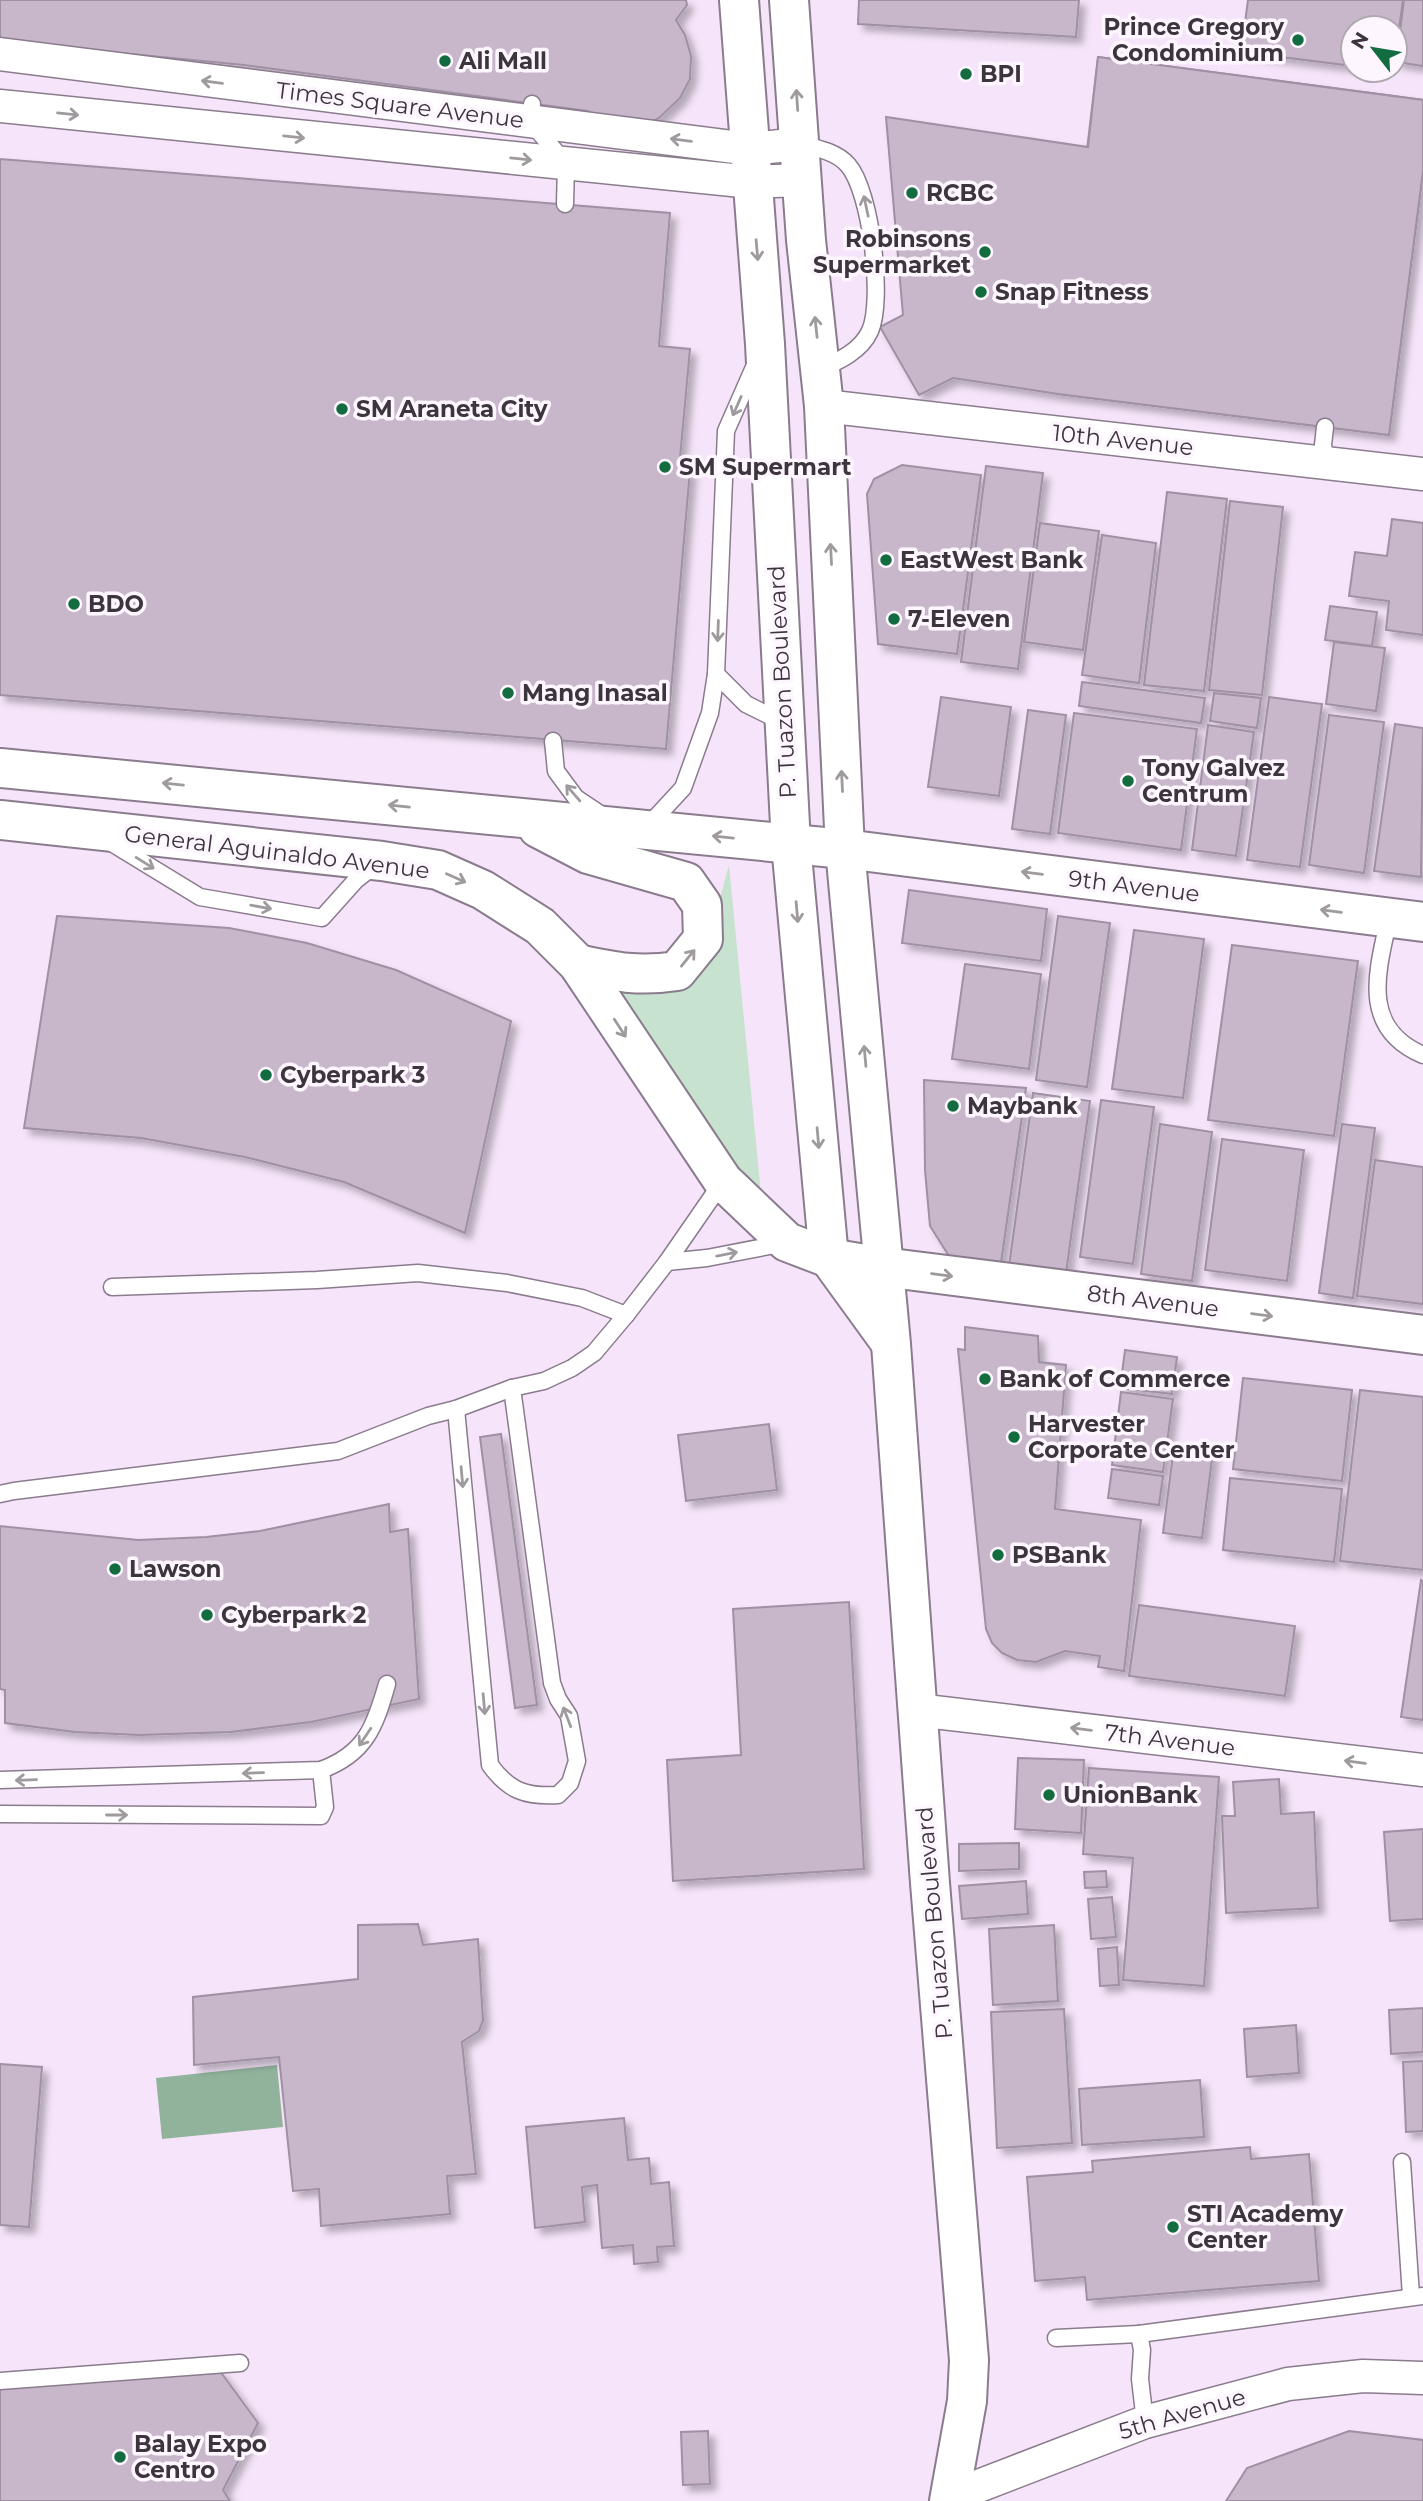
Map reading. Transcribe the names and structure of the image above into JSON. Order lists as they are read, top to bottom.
{
  "streets": {
    "main road": [
      "P. Tuazon Boulevard",
      "General Aguinaldo Avenue",
      "9th Avenue",
      "8th Avenue"
    ],
    "street": [
      "Times Square Avenue",
      "10th Avenue",
      "7th Avenue",
      "5th Avenue"
    ]
  },
  "crossings": [
    ["Times Square Avenue", "P. Tuazon Boulevard"],
    ["10th Avenue", "P. Tuazon Boulevard"],
    ["P. Tuazon Boulevard", "General Aguinaldo Avenue"],
    ["P. Tuazon Boulevard", "9th Avenue"],
    ["P. Tuazon Boulevard", "8th Avenue"],
    ["P. Tuazon Boulevard", "7th Avenue"],
    ["P. Tuazon Boulevard", "5th Avenue"],
    ["General Aguinaldo Avenue", "8th Avenue"]
  ],
  "one_way": [
    "General Aguinaldo Avenue",
    "9th Avenue",
    "8th Avenue",
    "7th Avenue"
  ],
  "places": [
    "Prince Gregory Condominium",
    "Ali Mall",
    "BPI",
    "RCBC",
    "Robinsons Supermarket",
    "Snap Fitness",
    "SM Araneta City",
    "SM Supermart",
    "EastWest Bank",
    "BDO",
    "7-Eleven",
    "Mang Inasal",
    "Tony Galvez Centrum",
    "Cyberpark 3",
    "Maybank",
    "Bank of Commerce",
    "Harvester Corporate Center",
    "PSBank",
    "Lawson",
    "Cyberpark 2",
    "UnionBank",
    "STI Academy Center",
    "Balay Expo Centro"
  ],
  "north": "top left"
}
